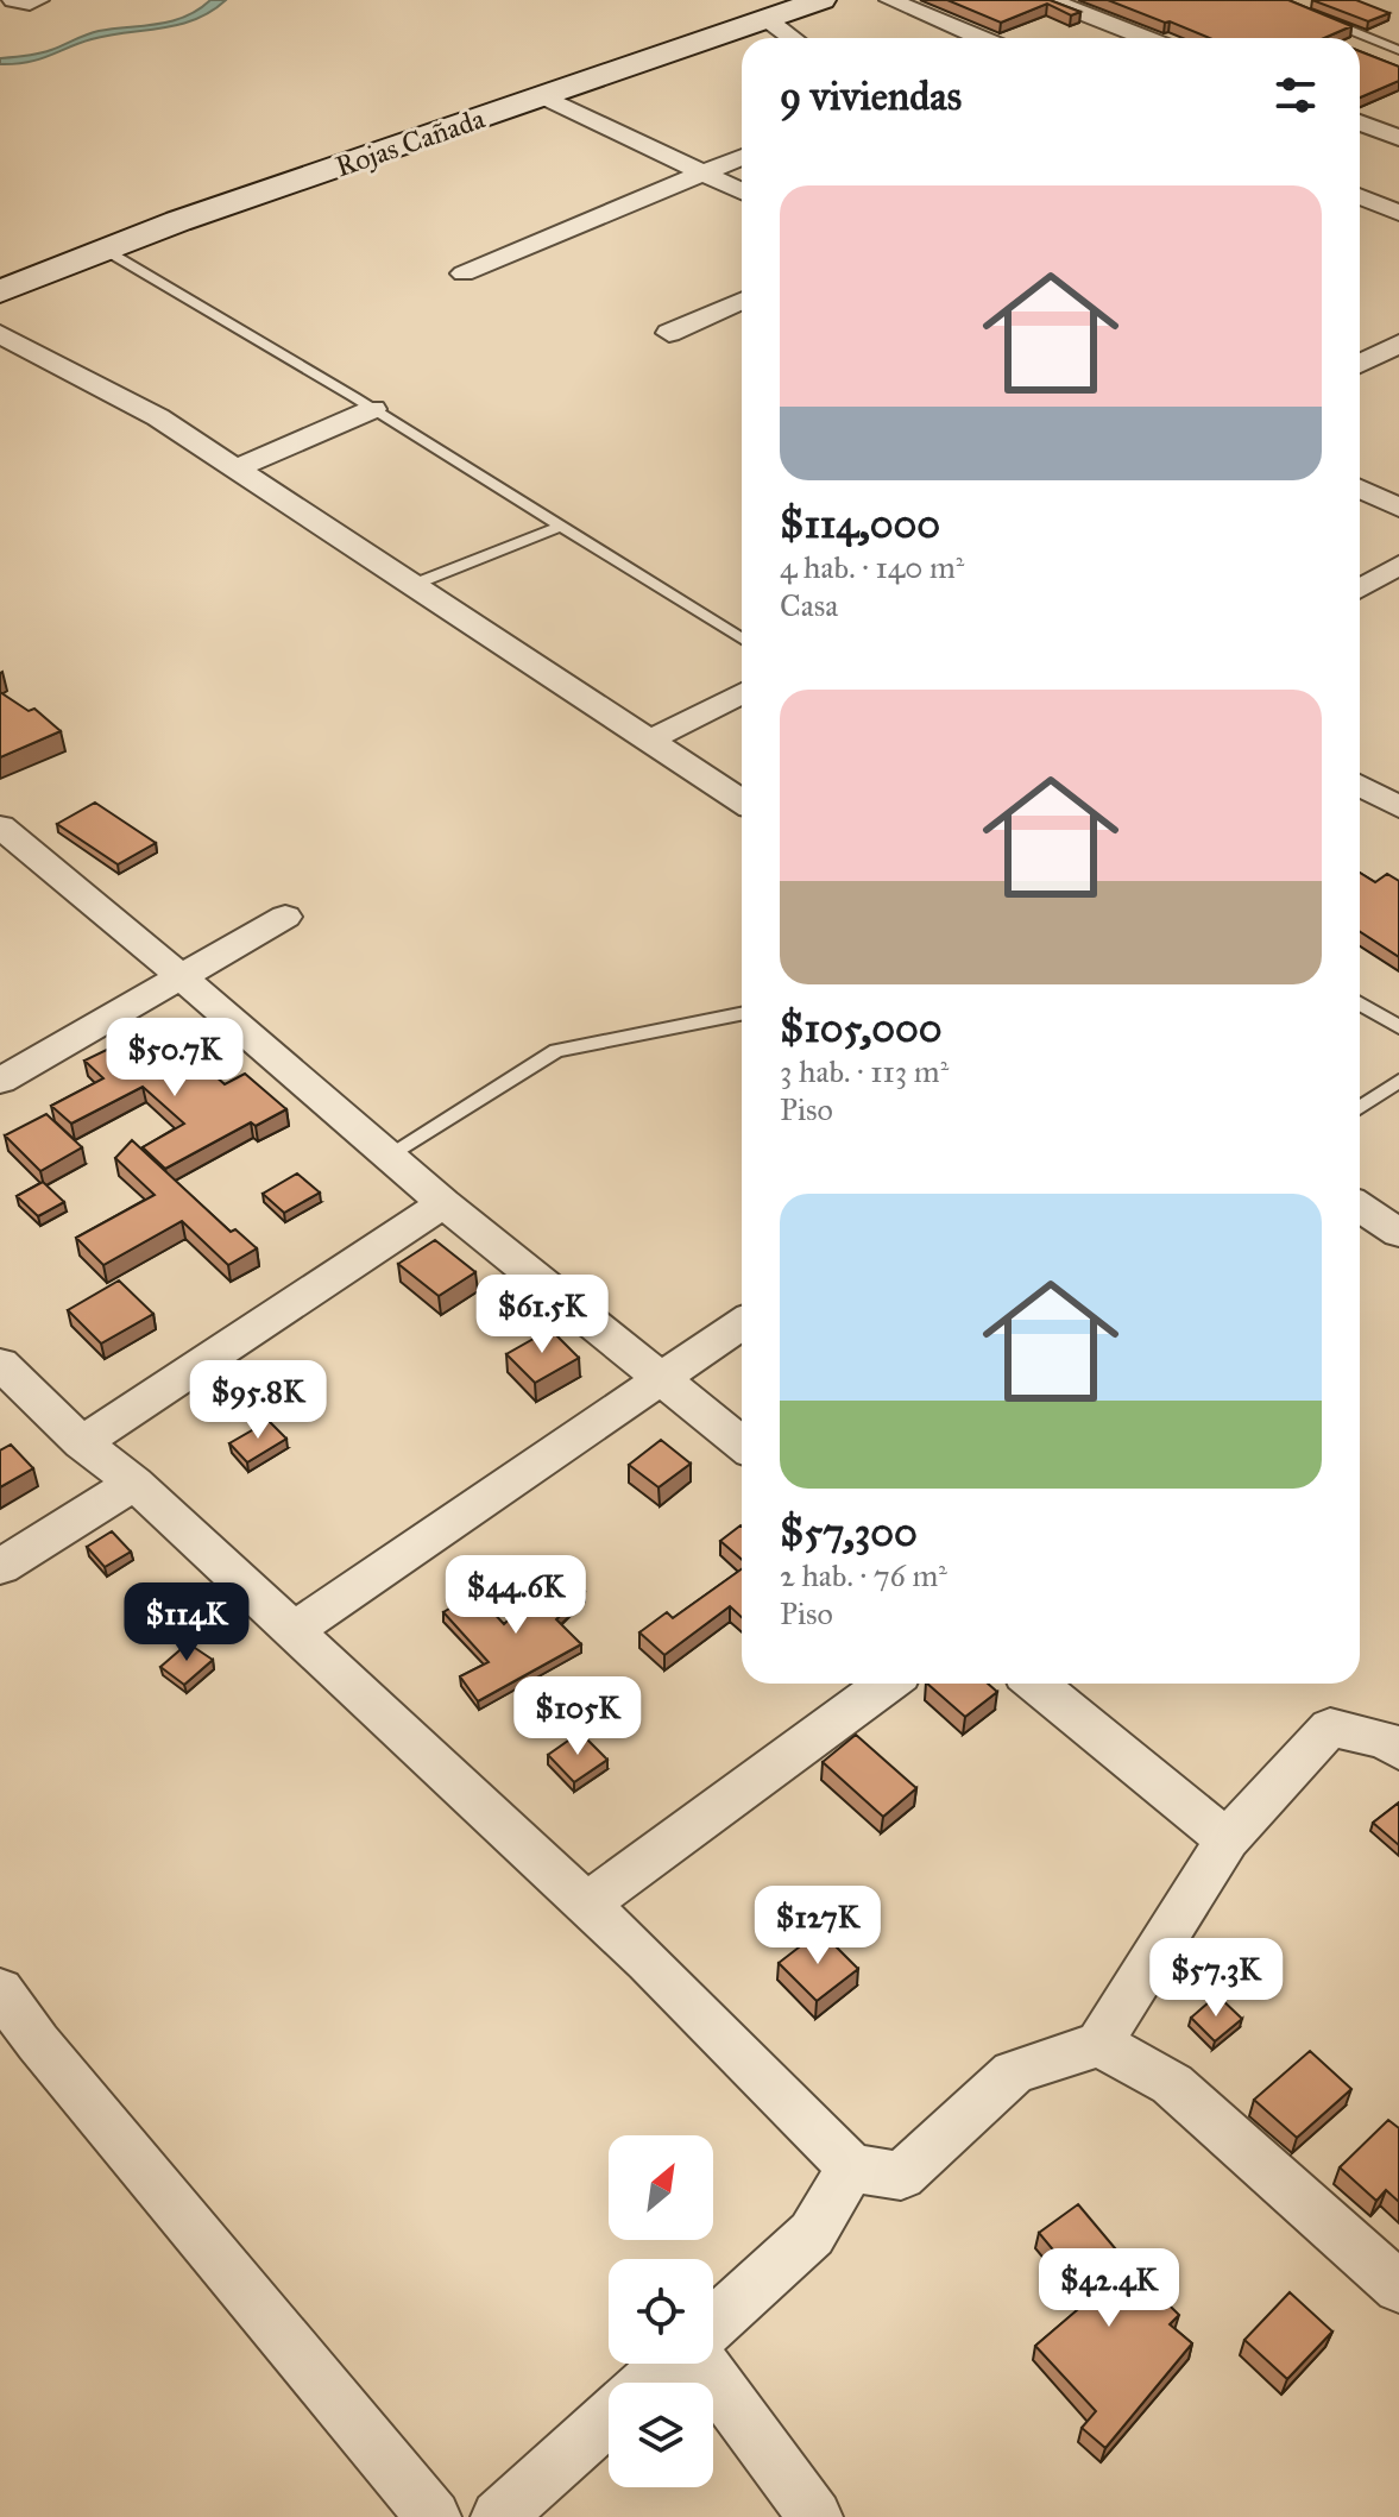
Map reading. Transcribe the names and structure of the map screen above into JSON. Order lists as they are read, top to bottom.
{
  "streets": {
    "main road": ["Rojas Cañada"]
  },
  "north": "top right",
  "page": {
    "heading": "9 viviendas",
    "list": [
      {
        "name": "$114,000",
        "note": "4 hab. · 140 m² · Casa"
      },
      {
        "name": "$105,000",
        "note": "3 hab. · 113 m² · Piso"
      },
      {
        "name": "$57,300",
        "note": "2 hab. · 76 m² · Piso"
      }
    ],
    "price": [
      "$50.7K",
      "$61.5K",
      "$95.8K",
      "$44.6K",
      "$114K",
      "$105K",
      "$127K",
      "$57.3K",
      "$42.4K"
    ]
  }
}
